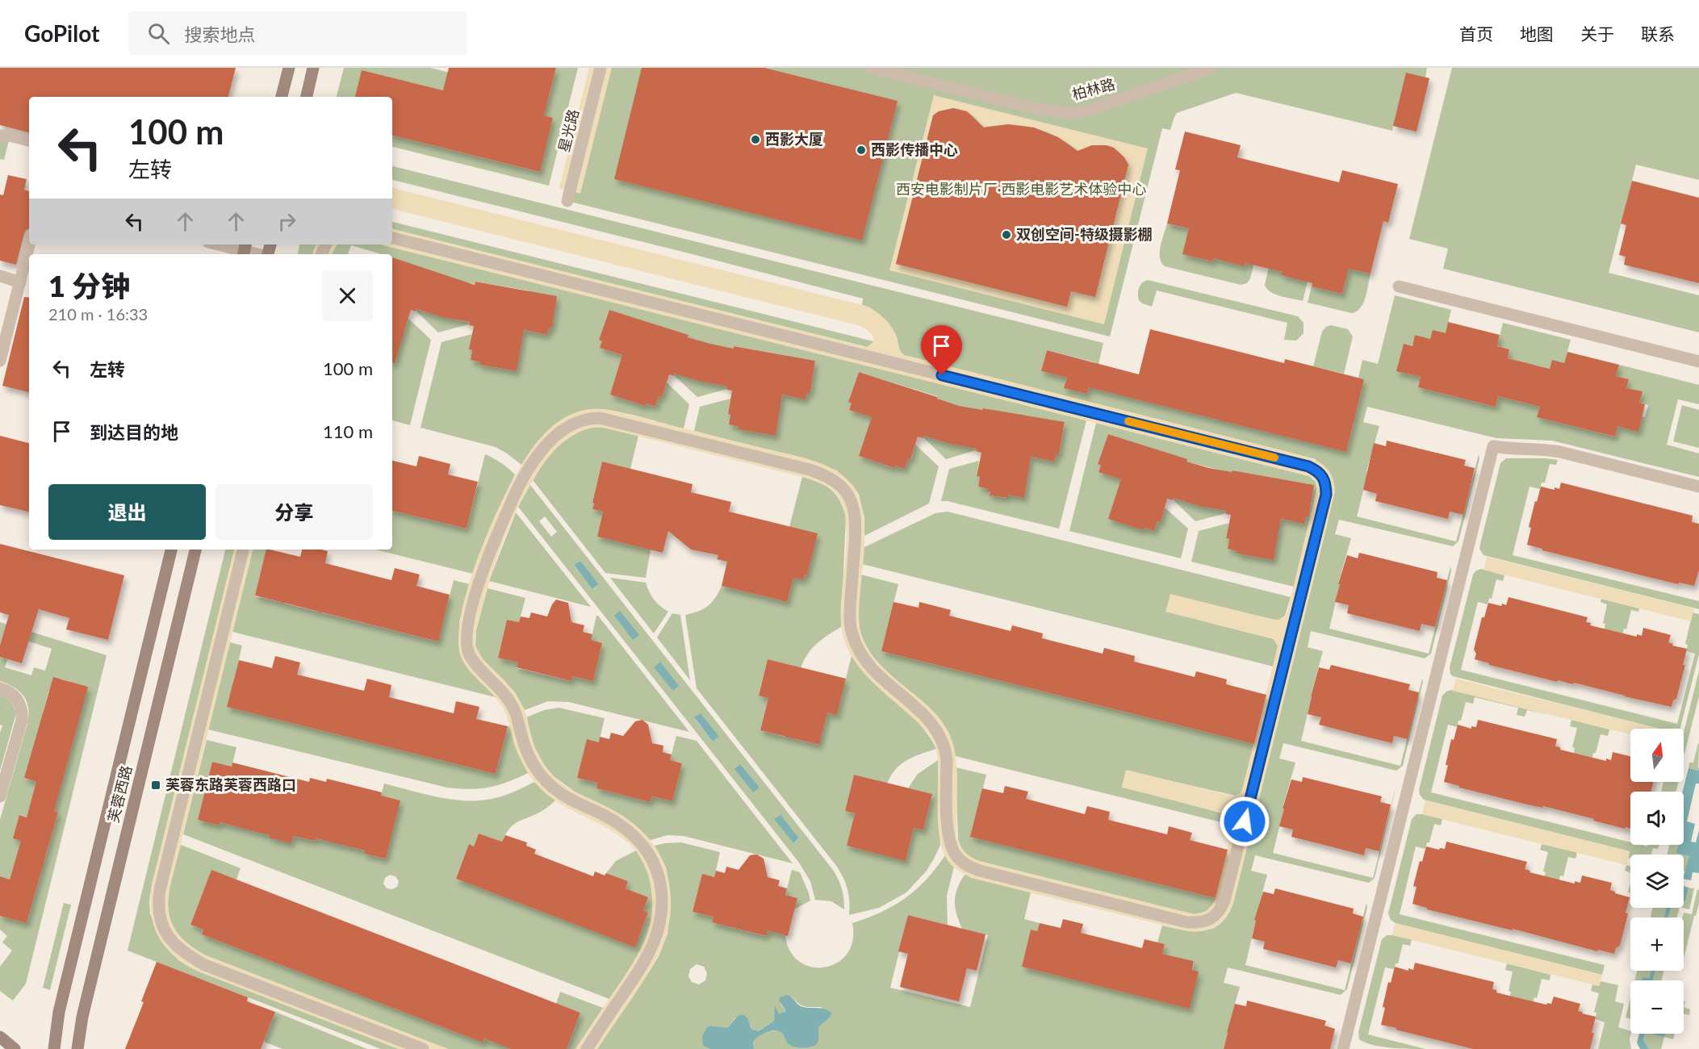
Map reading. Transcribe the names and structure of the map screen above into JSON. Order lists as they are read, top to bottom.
{
  "streets": {
    "main road": ["芙蓉西路"],
    "street": ["柏林路", "星光路"]
  },
  "parks": ["西安电影制片厂·西影电影艺术体验中心"],
  "places": {
    "other": ["西影大厦", "西影传播中心", "双创空间-特级摄影棚"],
    "transit": ["芙蓉东路芙蓉西路口"]
  },
  "north": "top",
  "page": {
    "header": "GoPilot",
    "search": "搜索地点",
    "nav": [
      "首页",
      "地图",
      "关于",
      "联系"
    ],
    "turn": ["100 m", "左转"],
    "heading": ["1 分钟", "210 m · 16:33"],
    "list": [
      {
        "name": "左转",
        "value": "100 m"
      },
      {
        "name": "到达目的地",
        "value": "110 m"
      }
    ],
    "buttons": ["退出", "分享"],
    "map_buttons": ["+", "−"]
  }
}
